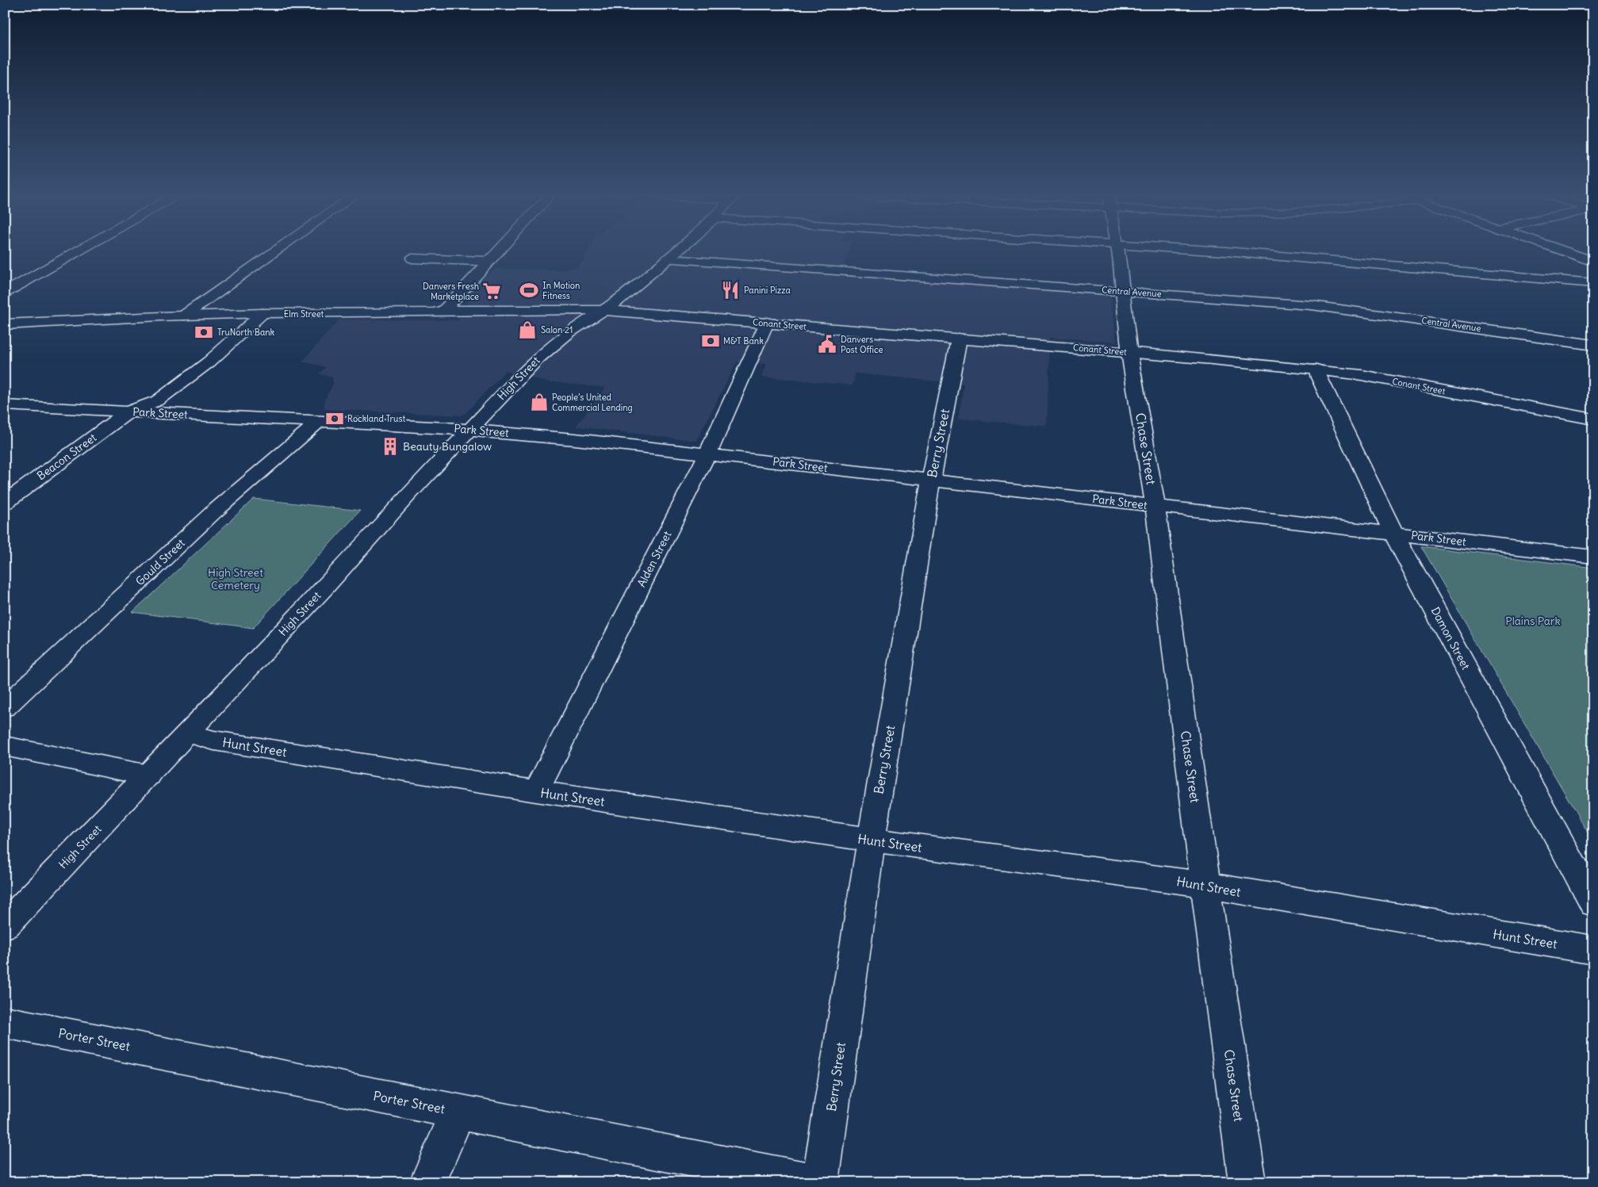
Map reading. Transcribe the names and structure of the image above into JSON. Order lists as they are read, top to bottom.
{
  "streets": {
    "street": [
      "Central Avenue",
      "Elm Street",
      "Conant Street",
      "High Street",
      "Park Street",
      "Berry Street",
      "Chase Street",
      "Beacon Street",
      "Alden Street",
      "Gould Street",
      "Damon Street",
      "Hunt Street",
      "Porter Street"
    ]
  },
  "crossings": [
    ["Central Avenue", "High Street"],
    ["Central Avenue", "Chase Street"],
    ["Elm Street", "Conant Street"],
    ["Elm Street", "High Street"],
    ["Conant Street", "High Street"],
    ["Conant Street", "Berry Street"],
    ["Conant Street", "Chase Street"],
    ["Conant Street", "Alden Street"],
    ["Conant Street", "Damon Street"],
    ["High Street", "Park Street"],
    ["High Street", "Hunt Street"],
    ["Park Street", "Berry Street"],
    ["Park Street", "Chase Street"],
    ["Park Street", "Beacon Street"],
    ["Park Street", "Alden Street"],
    ["Park Street", "Gould Street"],
    ["Park Street", "Damon Street"],
    ["Berry Street", "Hunt Street"],
    ["Chase Street", "Hunt Street"],
    ["Alden Street", "Hunt Street"]
  ],
  "parks": ["High Street Cemetery", "Plains Park"],
  "places": {
    "sports": ["In Motion Fitness"],
    "restaurant": ["Panini Pizza"],
    "supermarket": ["Danvers Fresh Marketplace"],
    "shop": ["Salon 21", "People’s United Commercial Lending"],
    "bank": ["TruNorth Bank", "M&T Bank", "Rockland Trust"],
    "public building": ["Danvers Post Office"],
    "building": ["Beauty Bungalow"]
  }
}
